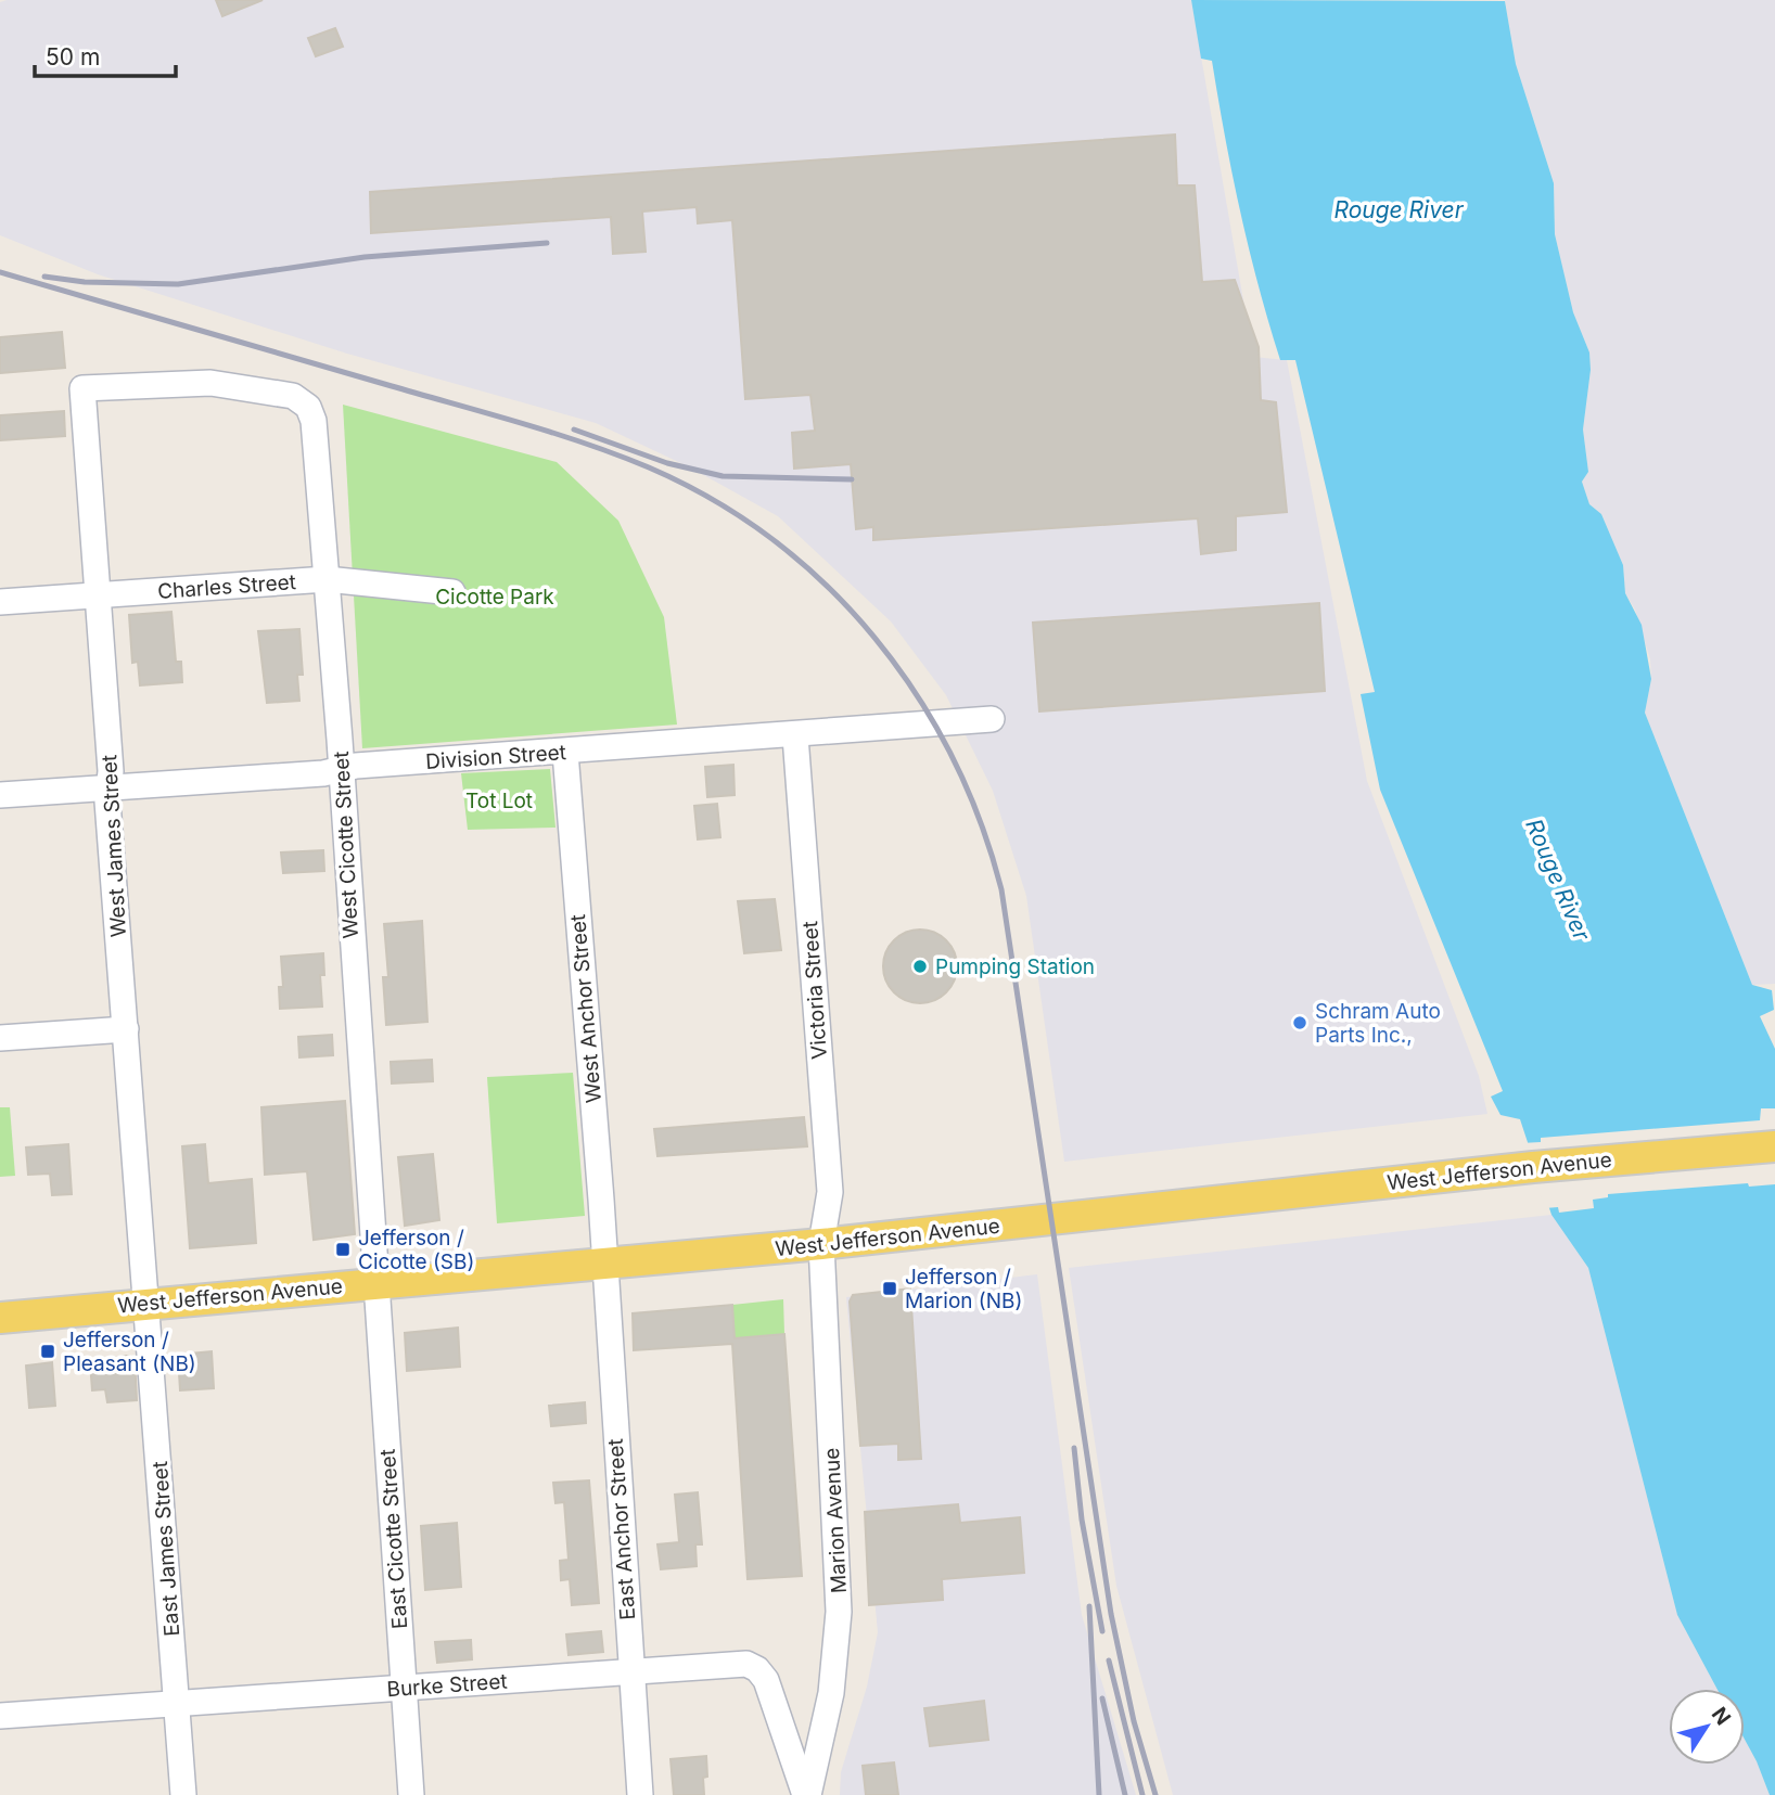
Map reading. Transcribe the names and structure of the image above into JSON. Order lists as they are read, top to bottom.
{
  "streets": {
    "main road": ["West Jefferson Avenue"],
    "street": [
      "Charles Street",
      "Division Street",
      "West Cicotte Street",
      "West James Street",
      "Victoria Street",
      "West Anchor Street",
      "Marion Avenue",
      "East Anchor Street",
      "East Cicotte Street",
      "East James Street",
      "Burke Street"
    ]
  },
  "crossings": [
    ["Charles Street", "West Cicotte Street"],
    ["Charles Street", "West James Street"],
    ["Division Street", "West Cicotte Street"],
    ["Division Street", "West James Street"],
    ["Division Street", "Victoria Street"],
    ["Division Street", "West Anchor Street"],
    ["West Cicotte Street", "West James Street"],
    ["West Cicotte Street", "West Jefferson Avenue"],
    ["West Cicotte Street", "East Cicotte Street"],
    ["West James Street", "West Jefferson Avenue"],
    ["West James Street", "East James Street"],
    ["Victoria Street", "West Jefferson Avenue"],
    ["Victoria Street", "Marion Avenue"],
    ["West Anchor Street", "West Jefferson Avenue"],
    ["West Anchor Street", "East Anchor Street"],
    ["West Jefferson Avenue", "Marion Avenue"],
    ["West Jefferson Avenue", "East Anchor Street"],
    ["West Jefferson Avenue", "East Cicotte Street"],
    ["West Jefferson Avenue", "East James Street"],
    ["Marion Avenue", "Burke Street"],
    ["East Anchor Street", "Burke Street"],
    ["East Cicotte Street", "Burke Street"],
    ["East James Street", "Burke Street"]
  ],
  "water": ["Rouge River"],
  "parks": ["Cicotte Park", "Tot Lot"],
  "places": {
    "other": ["Pumping Station", "Schram Auto Parts Inc.,"],
    "transit": ["Jefferson / Cicotte (SB)", "Jefferson / Marion (NB)", "Jefferson / Pleasant (NB)"]
  },
  "scale_bar": "50 m",
  "north": "top right"
}
